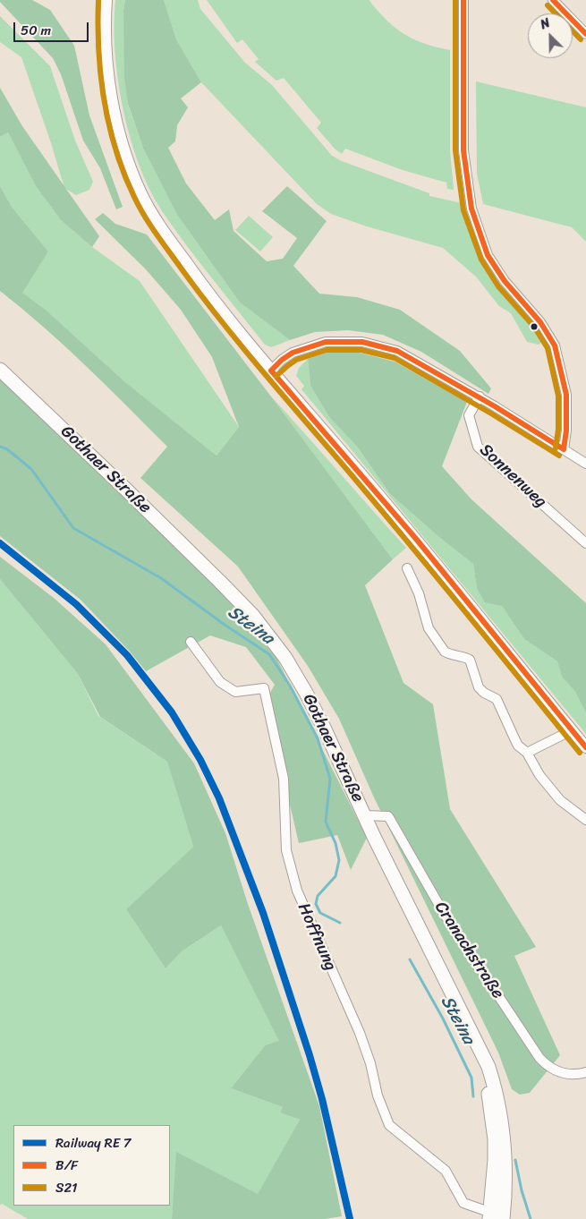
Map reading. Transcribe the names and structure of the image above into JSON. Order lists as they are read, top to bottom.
{
  "streets": {
    "main road": ["Gothaer Straße"],
    "street": ["Sonnenweg", "Hoffnung", "Cranachstraße"]
  },
  "crossings": [
    ["Gothaer Straße", "Hoffnung"],
    ["Gothaer Straße", "Cranachstraße"]
  ],
  "water": ["Steina"],
  "lines": ["transit line B/F", "transit line S21"],
  "legend": ["Railway RE 7", "B/F", "S21"],
  "scale_bar": "50 m",
  "north": "top left"
}
